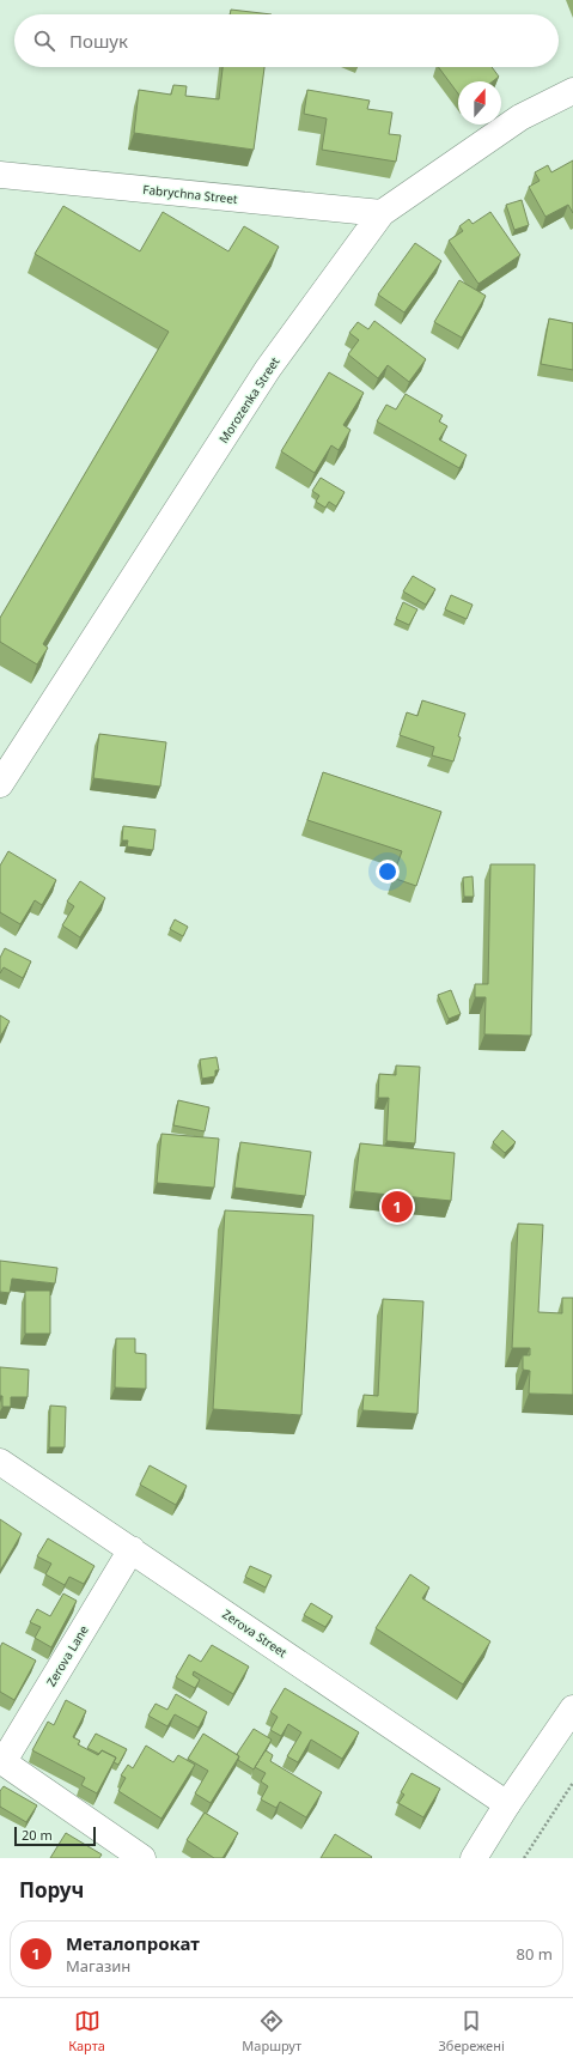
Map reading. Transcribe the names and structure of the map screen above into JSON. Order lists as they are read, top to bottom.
{
  "streets": {
    "street": [
      "Fabrychna Street",
      "Morozenka Street",
      "Zerova Street",
      "Zerova Lane"
    ]
  },
  "crossings": [
    ["Fabrychna Street", "Morozenka Street"],
    ["Zerova Street", "Zerova Lane"]
  ],
  "scale_bar": "20 m",
  "north": "top",
  "page": {
    "search": "Пошук",
    "pins": "1",
    "scale": "20 m",
    "heading": "Поруч",
    "list": [
      {
        "mark": "1",
        "name": "Металопрокат",
        "note": "Магазин",
        "value": "80 m"
      }
    ],
    "nav": ["Карта", "Маршрут", "Збережені"]
  }
}
